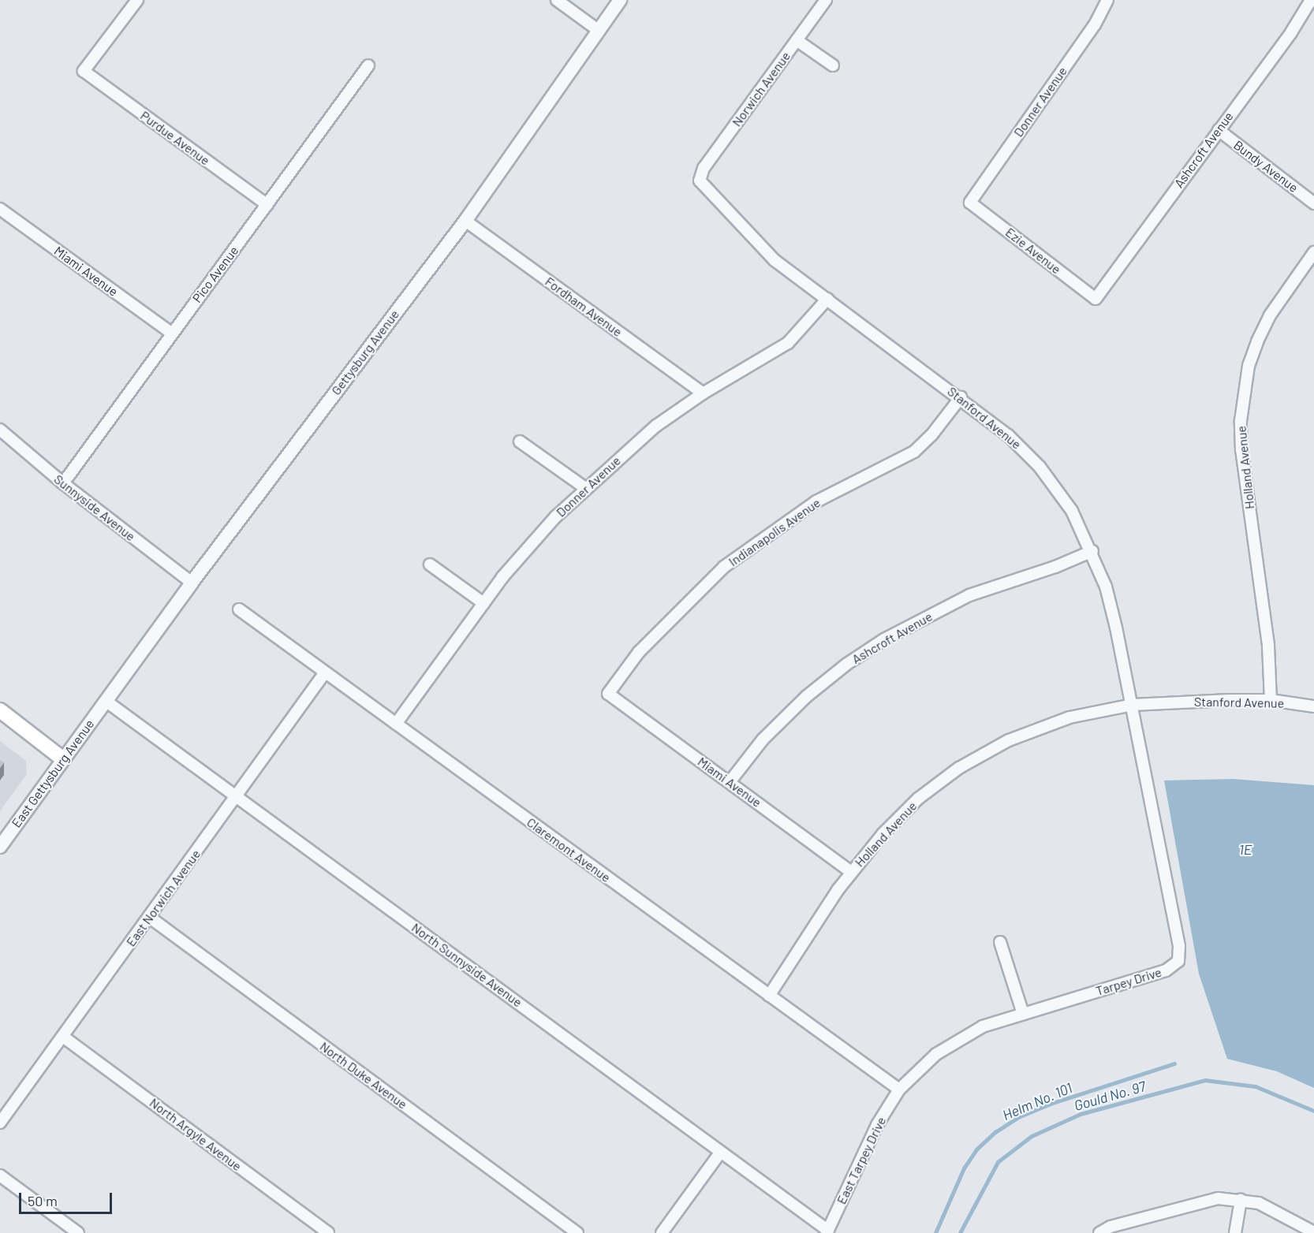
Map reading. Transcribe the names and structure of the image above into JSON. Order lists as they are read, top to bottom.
{
  "streets": {
    "street": [
      "Norwich Avenue",
      "Donner Avenue",
      "Purdue Avenue",
      "Ashcroft Avenue",
      "Bundy Avenue",
      "Ezie Avenue",
      "Miami Avenue",
      "Pico Avenue",
      "Fordham Avenue",
      "Gettysburg Avenue",
      "Stanford Avenue",
      "Holland Avenue",
      "Sunnyside Avenue",
      "Indianapolis Avenue",
      "East Gettysburg Avenue",
      "Claremont Avenue",
      "East Norwich Avenue",
      "North Sunnyside Avenue",
      "Tarpey Drive",
      "North Duke Avenue",
      "North Argyle Avenue",
      "East Tarpey Drive"
    ]
  },
  "crossings": [
    ["Norwich Avenue", "Stanford Avenue"],
    ["Donner Avenue", "Ezie Avenue"],
    ["Donner Avenue", "Fordham Avenue"],
    ["Donner Avenue", "Stanford Avenue"],
    ["Donner Avenue", "Claremont Avenue"],
    ["Purdue Avenue", "Pico Avenue"],
    ["Ashcroft Avenue", "Bundy Avenue"],
    ["Ashcroft Avenue", "Ezie Avenue"],
    ["Ashcroft Avenue", "Miami Avenue"],
    ["Ashcroft Avenue", "Stanford Avenue"],
    ["Miami Avenue", "Pico Avenue"],
    ["Miami Avenue", "Holland Avenue"],
    ["Miami Avenue", "Indianapolis Avenue"],
    ["Pico Avenue", "Sunnyside Avenue"],
    ["Fordham Avenue", "Gettysburg Avenue"],
    ["Gettysburg Avenue", "Sunnyside Avenue"],
    ["Gettysburg Avenue", "East Gettysburg Avenue"],
    ["Gettysburg Avenue", "North Sunnyside Avenue"],
    ["Stanford Avenue", "Holland Avenue"],
    ["Stanford Avenue", "Indianapolis Avenue"],
    ["Stanford Avenue", "Tarpey Drive"],
    ["Holland Avenue", "Claremont Avenue"],
    ["Holland Avenue", "Tarpey Drive"],
    ["East Gettysburg Avenue", "North Sunnyside Avenue"],
    ["Claremont Avenue", "East Norwich Avenue"],
    ["Claremont Avenue", "Tarpey Drive"],
    ["Claremont Avenue", "East Tarpey Drive"],
    ["East Norwich Avenue", "North Sunnyside Avenue"],
    ["East Norwich Avenue", "North Duke Avenue"],
    ["East Norwich Avenue", "North Argyle Avenue"],
    ["North Sunnyside Avenue", "East Tarpey Drive"],
    ["Tarpey Drive", "East Tarpey Drive"]
  ],
  "water": ["1E", "Gould No. 97", "Helm No. 101"],
  "scale_bar": "50 m"
}
